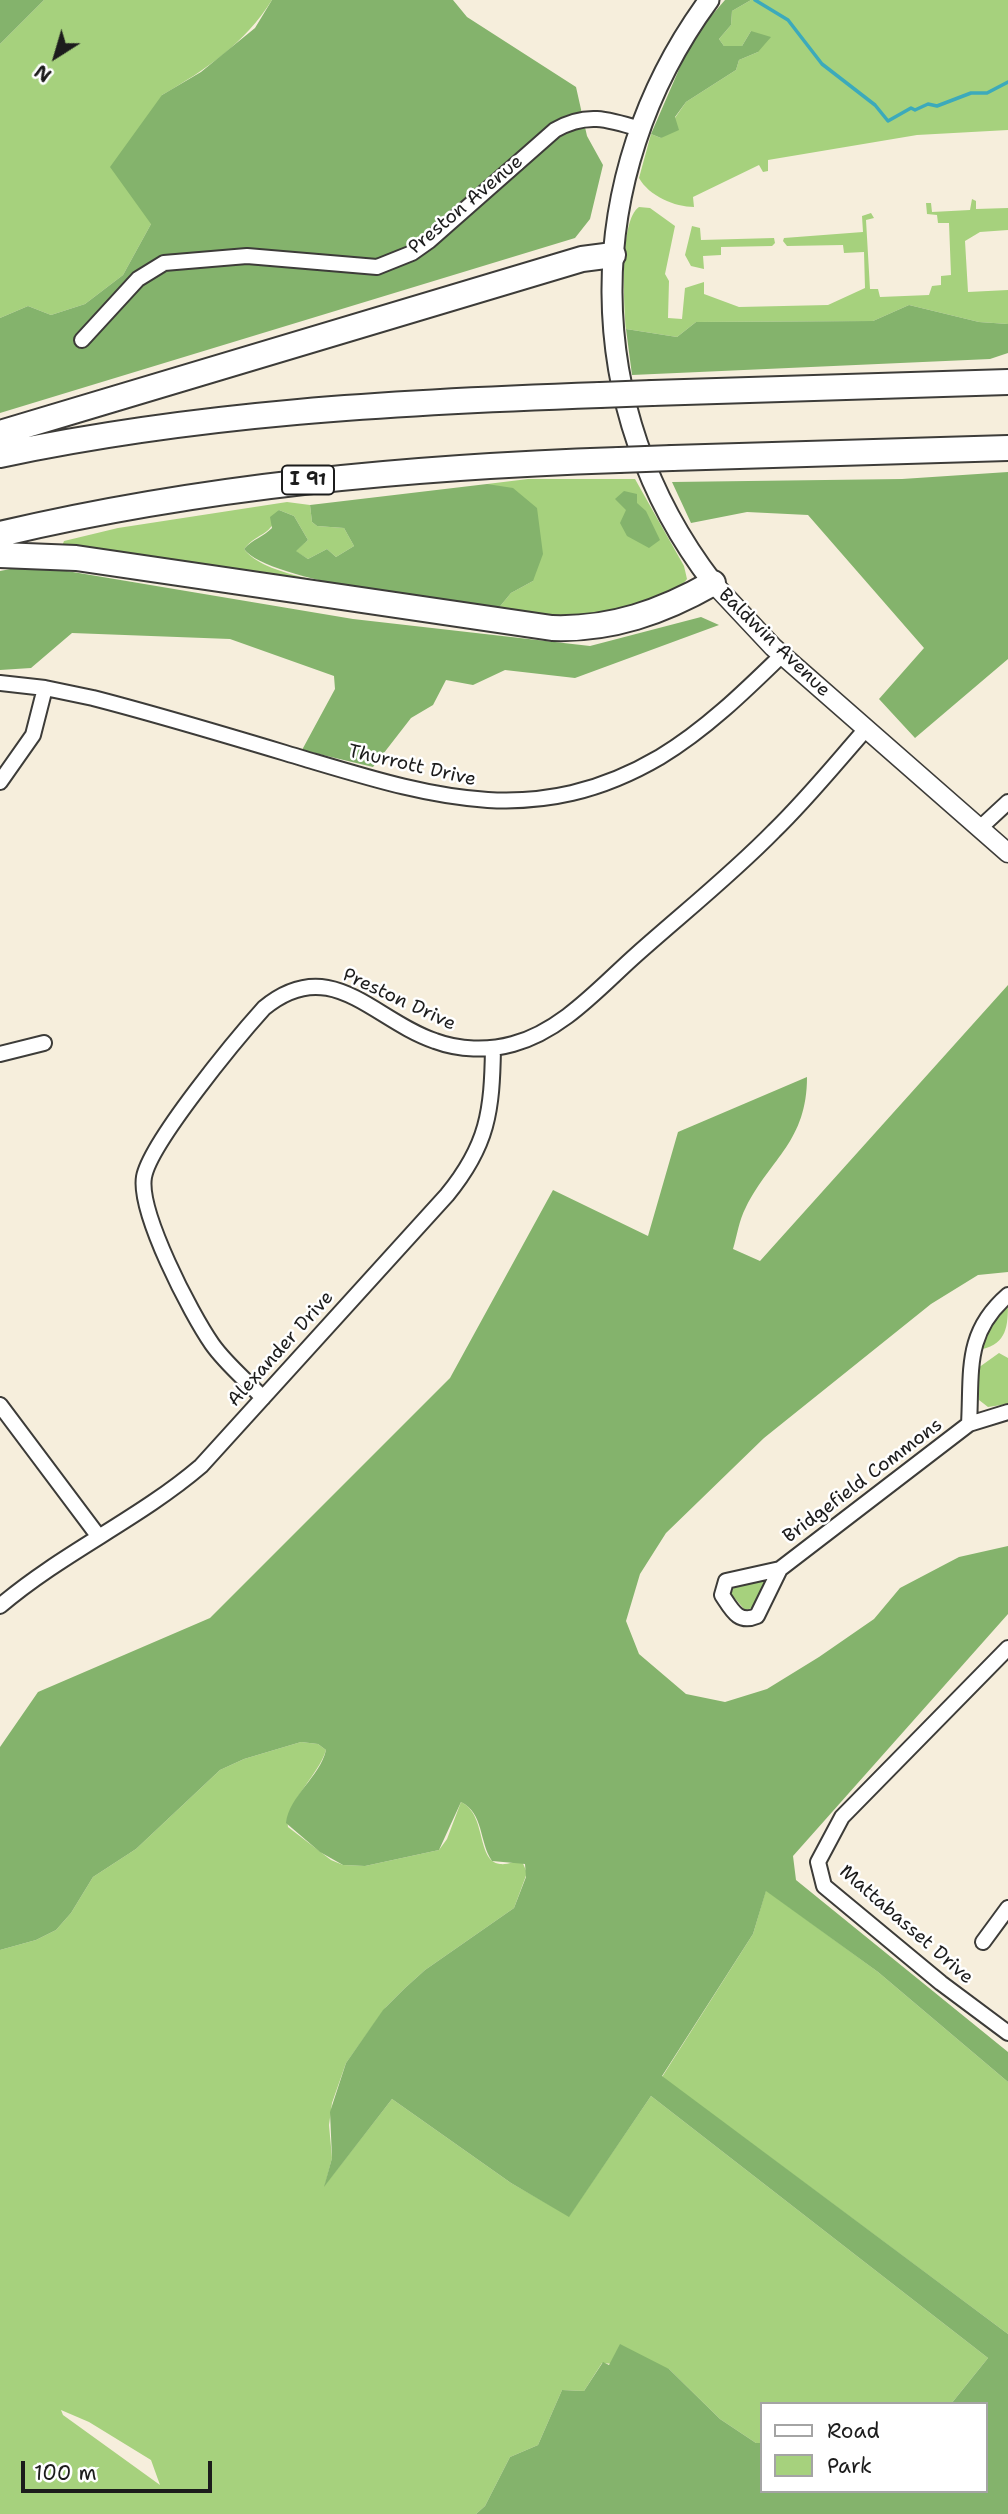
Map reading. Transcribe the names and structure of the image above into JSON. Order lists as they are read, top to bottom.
{
  "streets": {
    "highway": ["I 91"],
    "main road": ["Baldwin Avenue"],
    "street": [
      "Preston Avenue",
      "Thurrott Drive",
      "Preston Drive",
      "Alexander Drive",
      "Bridgefield Commons",
      "Mattabasset Drive"
    ]
  },
  "crossings": [
    ["Preston Avenue", "Baldwin Avenue"],
    ["Baldwin Avenue", "Thurrott Drive"],
    ["Baldwin Avenue", "Preston Drive"],
    ["Preston Drive", "Alexander Drive"]
  ],
  "legend": ["Road", "Park"],
  "scale_bar": "100 m",
  "north": "bottom left"
}
